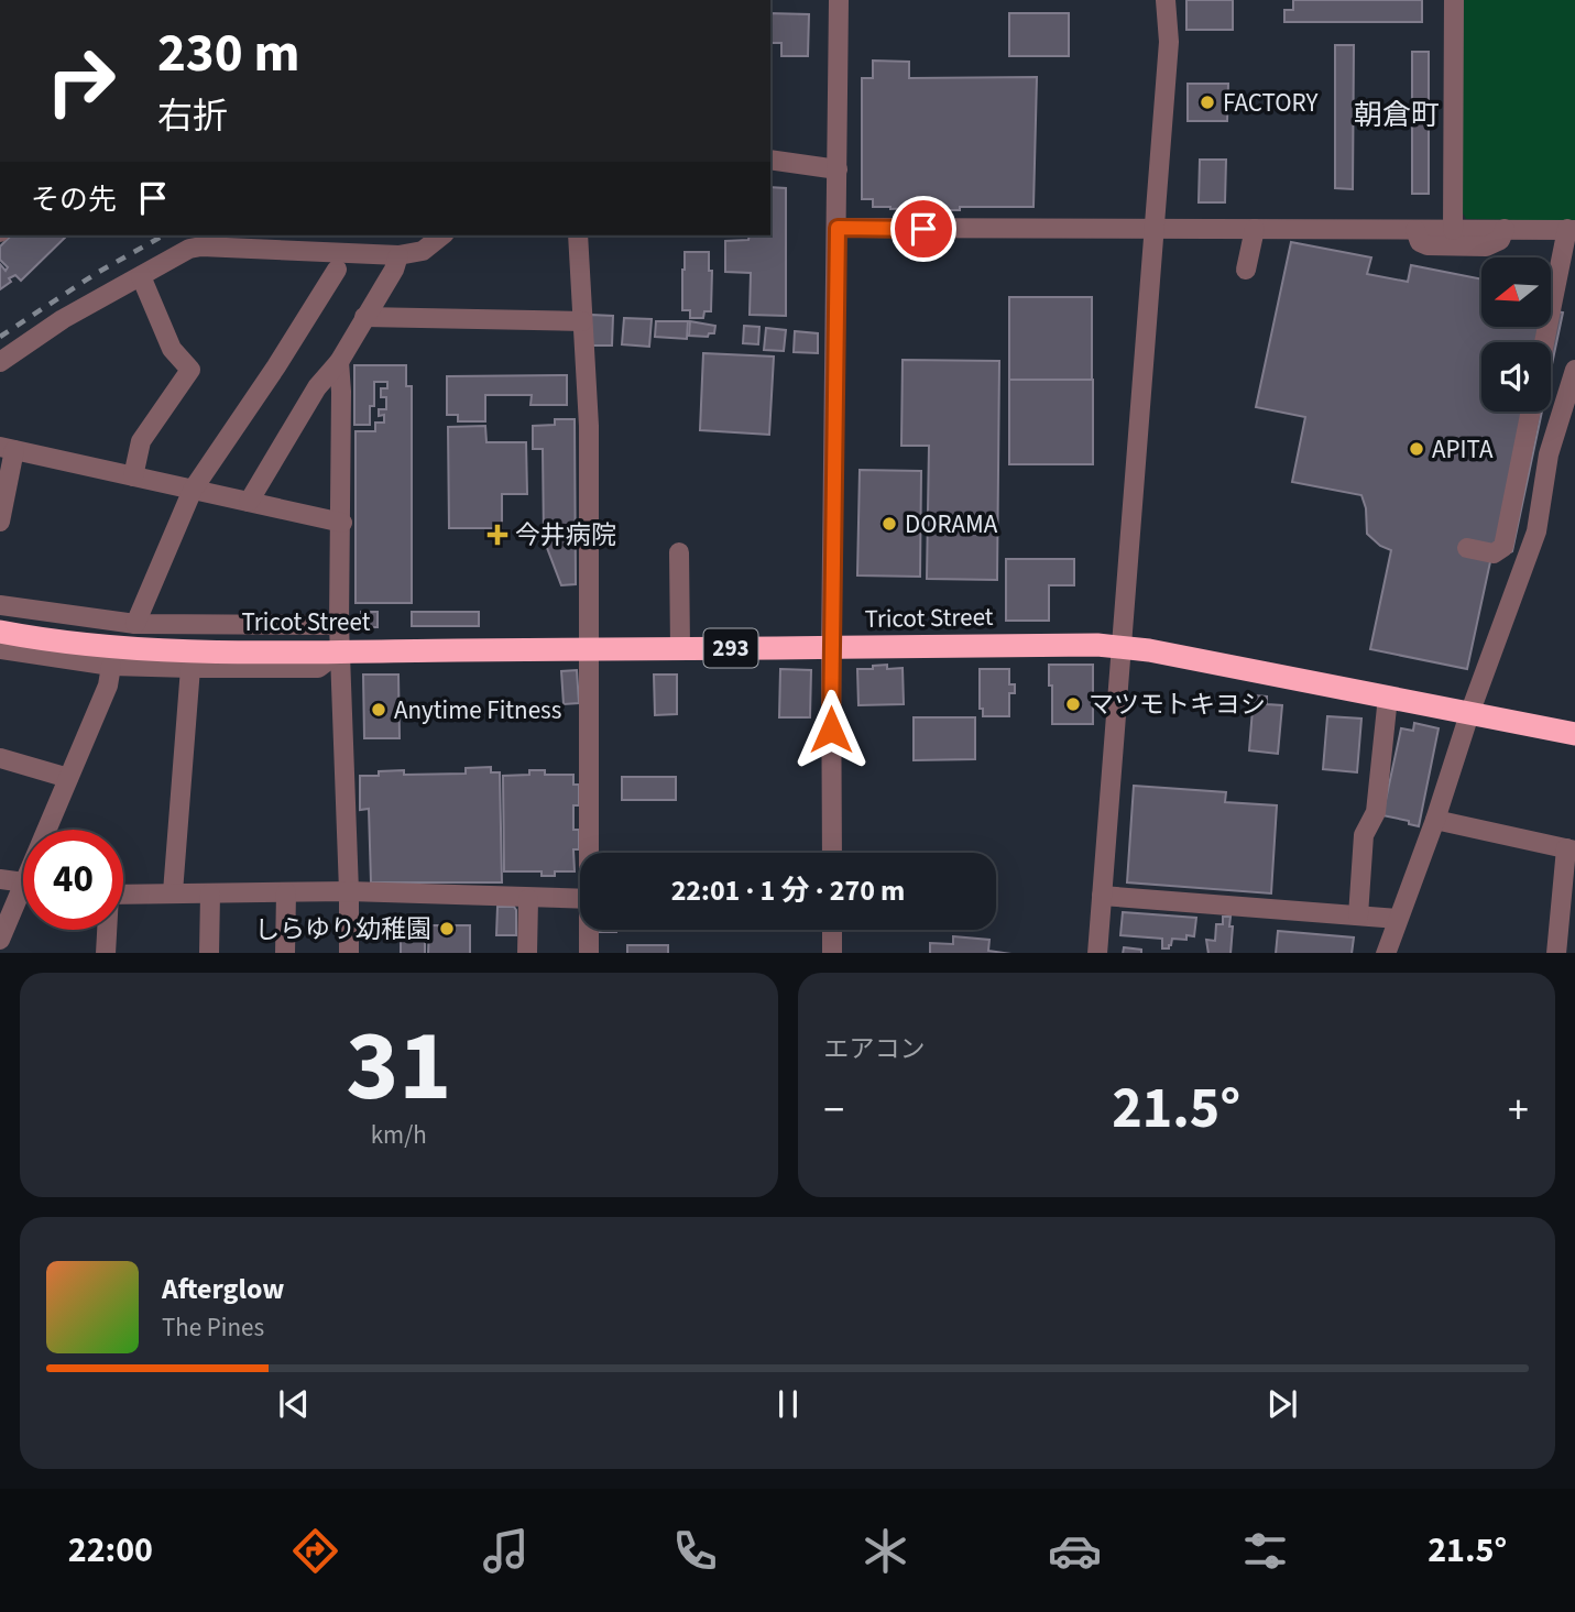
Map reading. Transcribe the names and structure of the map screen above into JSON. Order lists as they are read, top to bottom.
{
  "streets": {
    "highway": ["Tricot Street", "293"]
  },
  "districts": ["朝倉町"],
  "places": {
    "other": [
      "FACTORY",
      "APITA",
      "DORAMA",
      "マツモトキヨシ",
      "Anytime Fitness",
      "しらゆり幼稚園"
    ],
    "health": ["今井病院"]
  },
  "north": "left",
  "page": {
    "turn": ["230 m", "右折"],
    "then": "その先",
    "limit": "40",
    "trip": "22:01 · 1 分 · 270 m",
    "tile": [
      ["31", "km/h"],
      "エアコン"
    ],
    "heat": ["−", "21.5°", "+"],
    "song": ["Afterglow", "The Pines"],
    "tabs": ["22:00", "21.5°"]
  }
}
